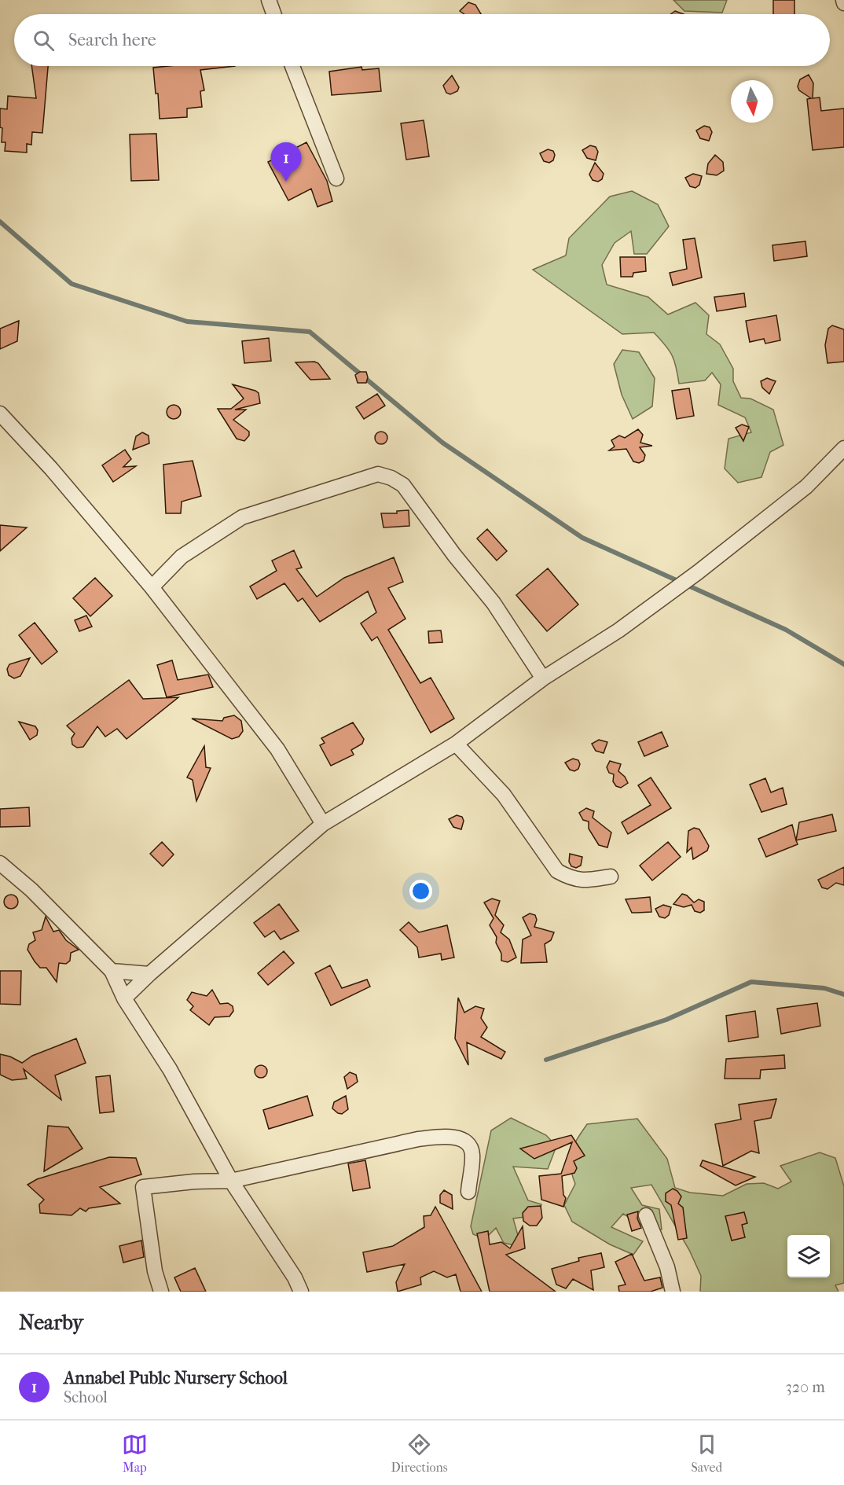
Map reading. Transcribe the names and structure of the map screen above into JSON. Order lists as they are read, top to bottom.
{
  "north": "bottom",
  "page": {
    "search": "Search here",
    "pins": "1",
    "heading": "Nearby",
    "list": [
      {
        "mark": "1",
        "name": "Annabel Publc Nursery School",
        "note": "School",
        "value": "320 m"
      }
    ],
    "nav": ["Map", "Directions", "Saved"]
  }
}
